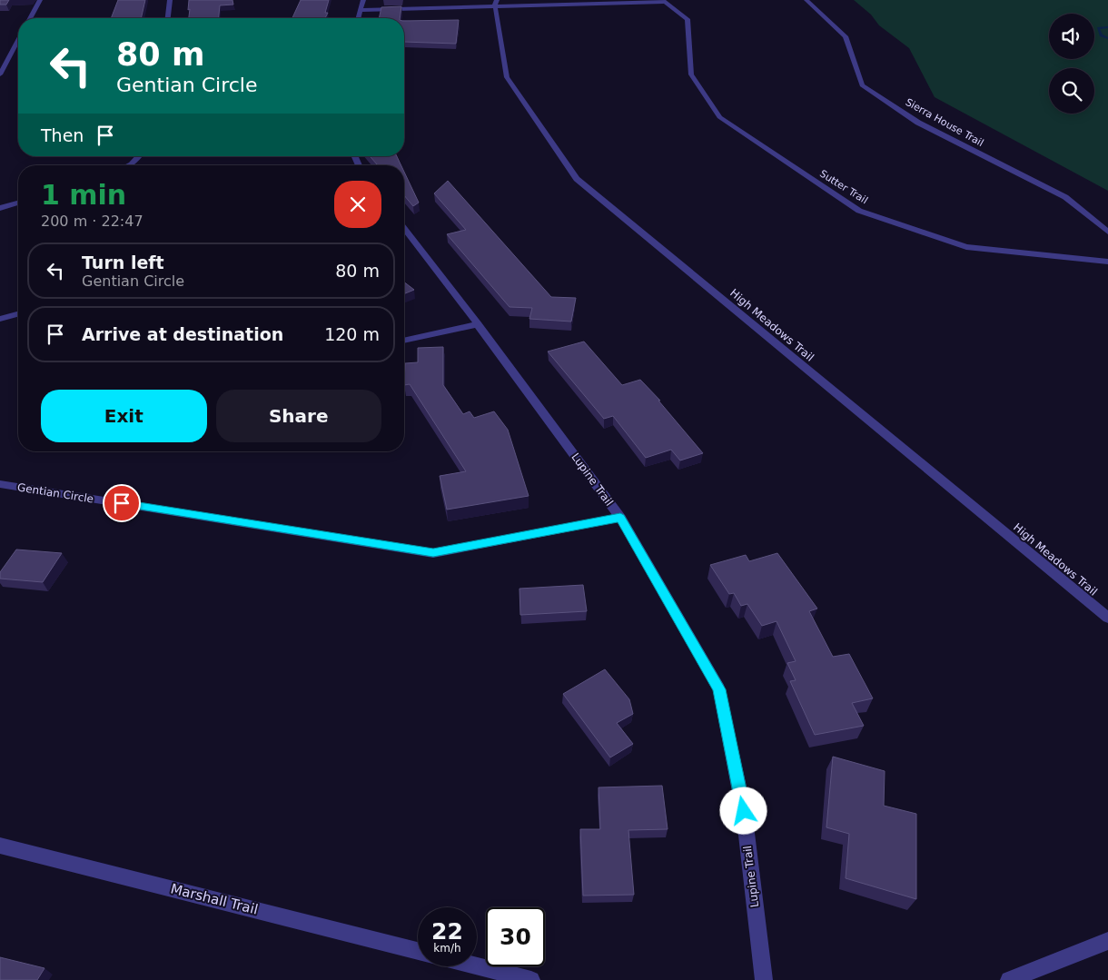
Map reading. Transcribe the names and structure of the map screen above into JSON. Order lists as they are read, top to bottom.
{
  "streets": {
    "street": [
      "Sierra House Trail",
      "Sutter Trail",
      "High Meadows Trail",
      "Lupine Trail",
      "Gentian Circle",
      "Marshall Trail"
    ]
  },
  "crossings": [
    ["Lupine Trail", "Gentian Circle"]
  ],
  "page": {
    "turn": ["80 m", "Gentian Circle"],
    "then": "Then",
    "heading": ["1 min", "200 m · 22:47"],
    "list": [
      {
        "name": "Turn left",
        "note": "Gentian Circle",
        "value": "80 m"
      },
      {
        "name": "Arrive at destination",
        "value": "120 m"
      }
    ],
    "buttons": ["Exit", "Share"],
    "speed": "22 km/h",
    "limit": "30"
  }
}
